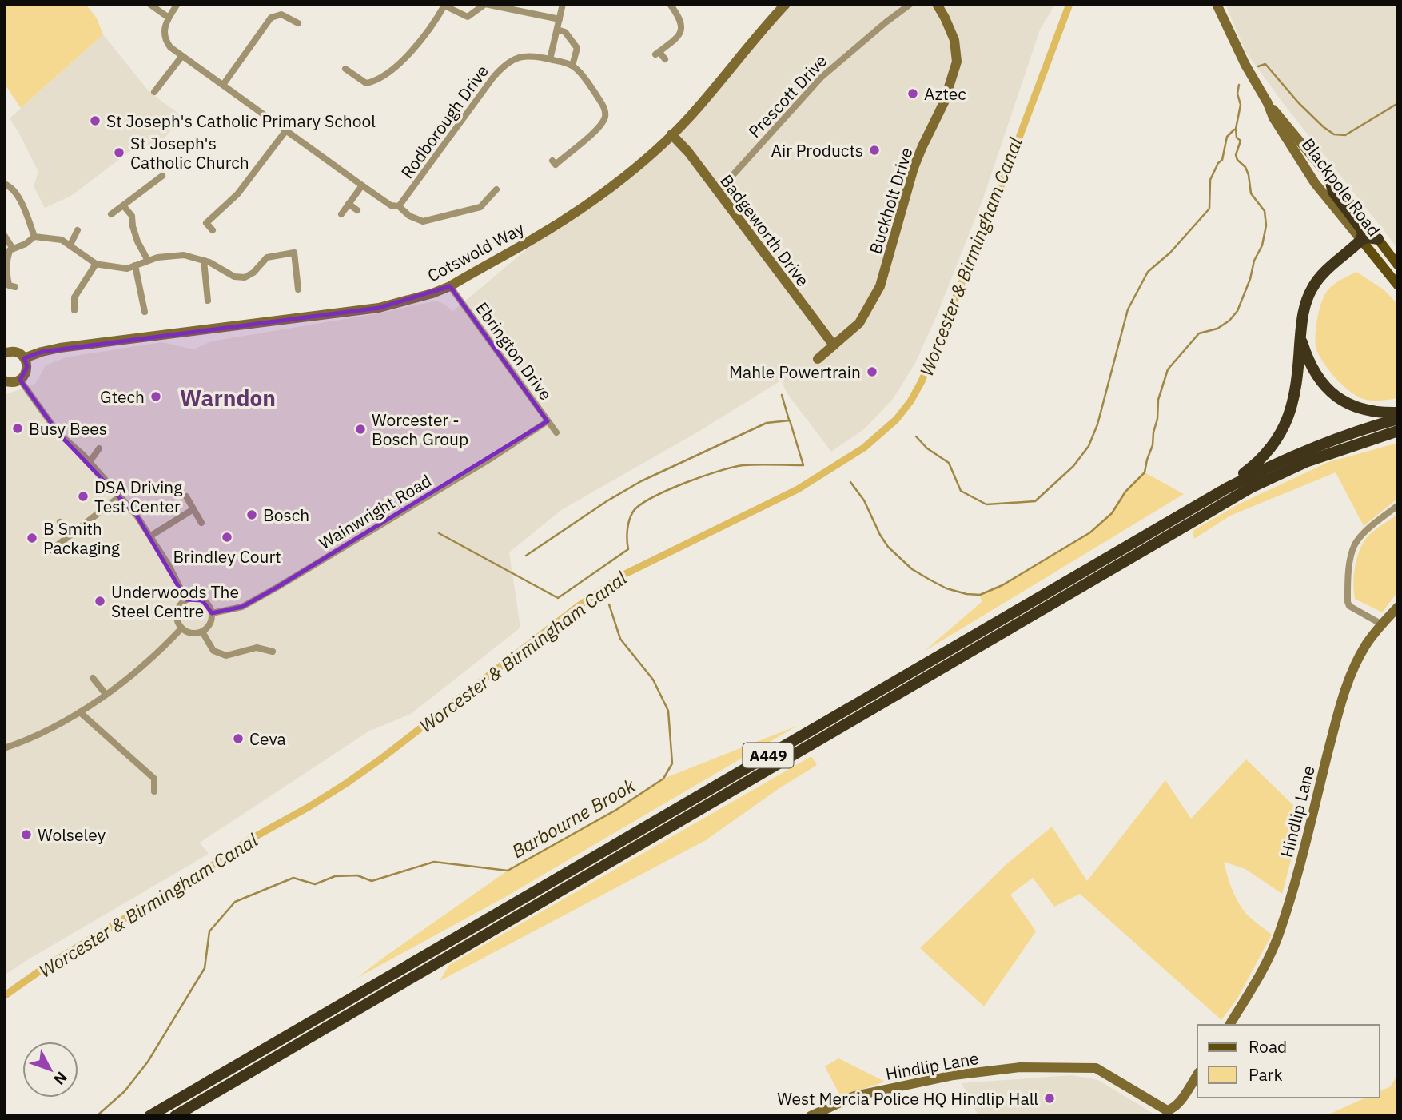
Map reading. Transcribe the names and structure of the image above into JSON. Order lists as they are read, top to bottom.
{
  "streets": {
    "highway": ["A449"],
    "main road": ["Blackpole Road"],
    "street": [
      "Prescott Drive",
      "Rodborough Drive",
      "Buckholt Drive",
      "Badgeworth Drive",
      "Cotswold Way",
      "Ebrington Drive",
      "Wainwright Road",
      "Hindlip Lane"
    ]
  },
  "crossings": [
    ["Prescott Drive", "Badgeworth Drive"],
    ["Buckholt Drive", "Badgeworth Drive"],
    ["Badgeworth Drive", "Cotswold Way"],
    ["Cotswold Way", "Ebrington Drive"],
    ["Ebrington Drive", "Wainwright Road"]
  ],
  "districts": ["Warndon"],
  "water": ["Worcester & Birmingham Canal", "Barbourne Brook"],
  "places": [
    "Aztec",
    "St Joseph's Catholic Primary School",
    "Air Products",
    "St Joseph's Catholic Church",
    "Mahle Powertrain",
    "Gtech",
    "Busy Bees",
    "Worcester - Bosch Group",
    "DSA Driving Test Center",
    "Bosch",
    "Brindley Court",
    "B Smith Packaging",
    "Underwoods The Steel Centre",
    "Ceva",
    "Wolseley",
    "West Mercia Police HQ Hindlip Hall"
  ],
  "legend": ["Road", "Park"],
  "north": "bottom right"
}
